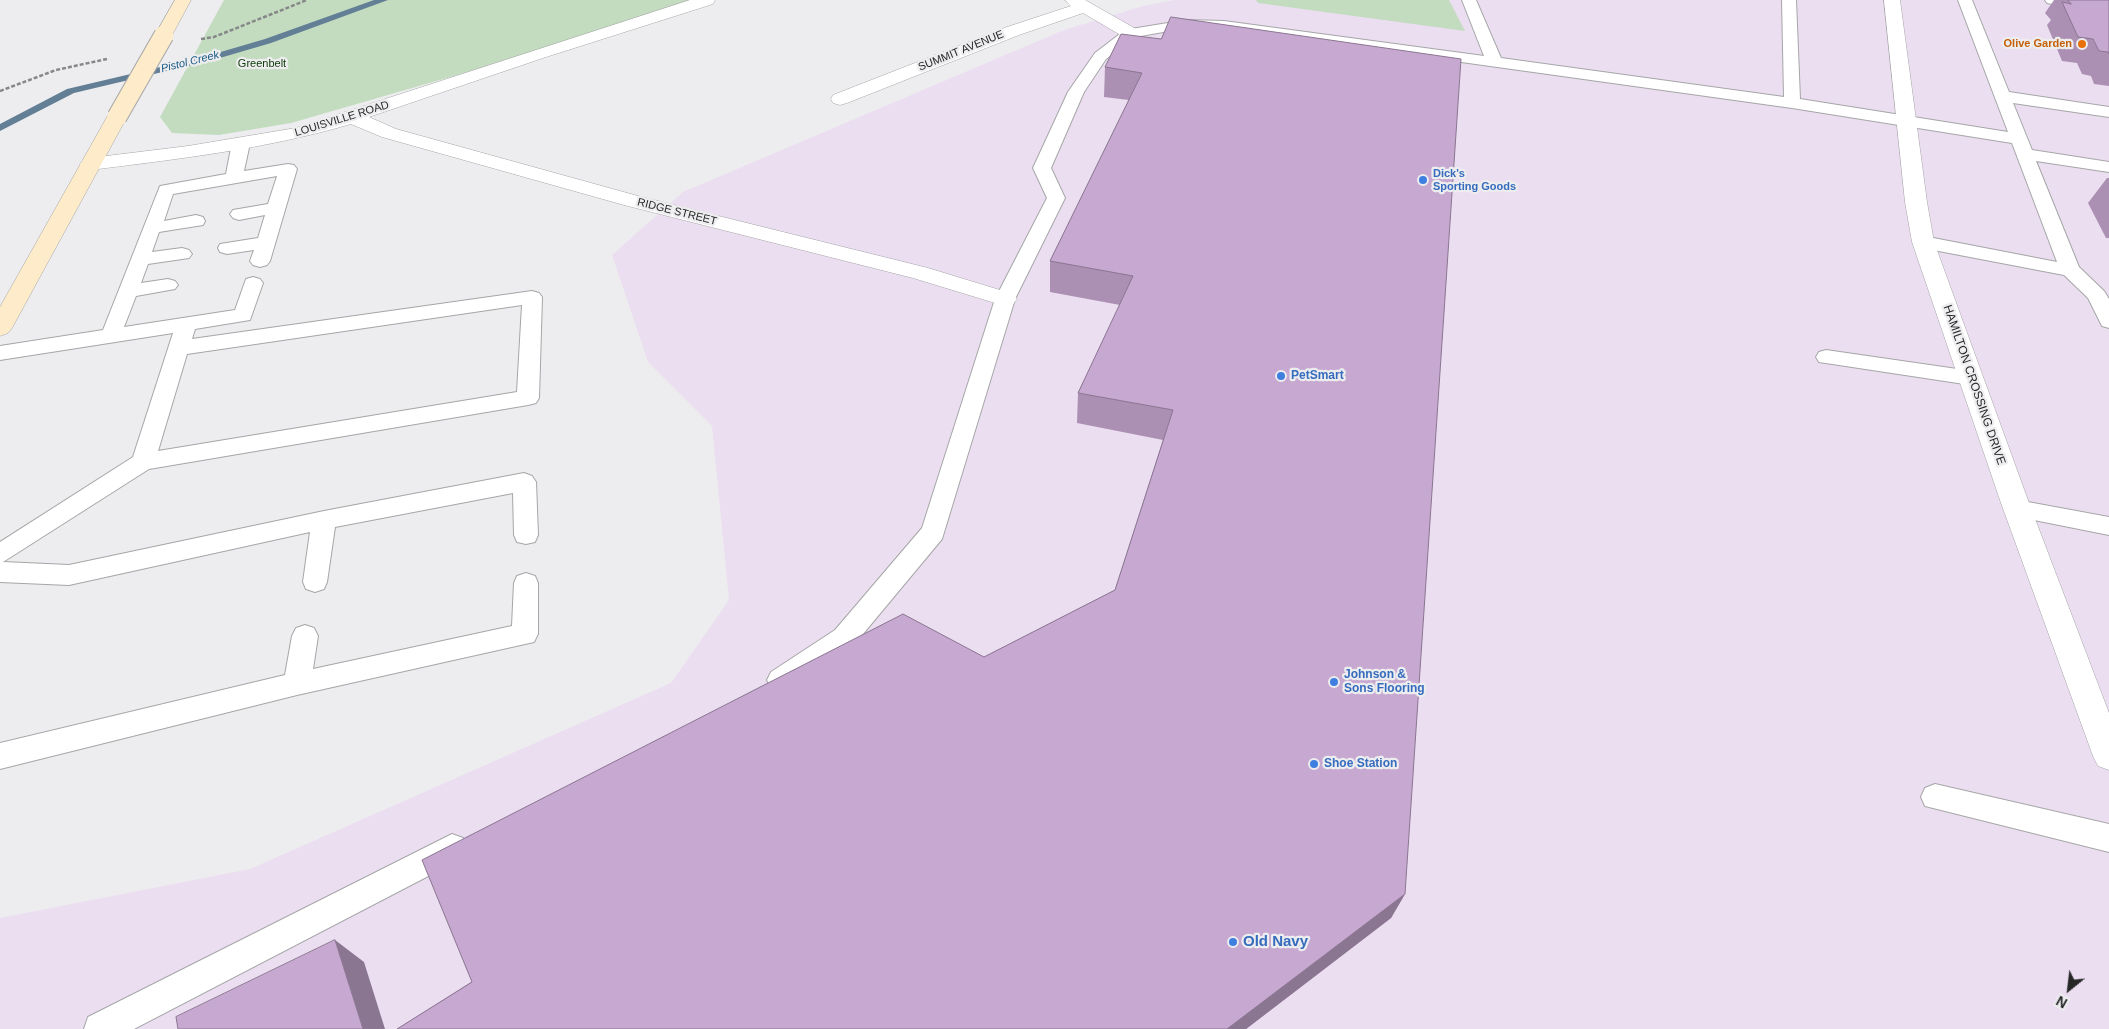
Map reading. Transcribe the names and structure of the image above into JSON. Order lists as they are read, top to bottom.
{
  "streets": {
    "street": [
      "SUMMIT AVENUE",
      "LOUISVILLE ROAD",
      "RIDGE STREET",
      "HAMILTON CROSSING DRIVE"
    ]
  },
  "crossings": [
    ["LOUISVILLE ROAD", "RIDGE STREET"]
  ],
  "water": ["Pistol Creek"],
  "parks": ["Greenbelt"],
  "places": [
    "Olive Garden",
    "Dick's Sporting Goods",
    "PetSmart",
    "Johnson & Sons Flooring",
    "Shoe Station",
    "Old Navy"
  ],
  "north": "bottom left"
}
